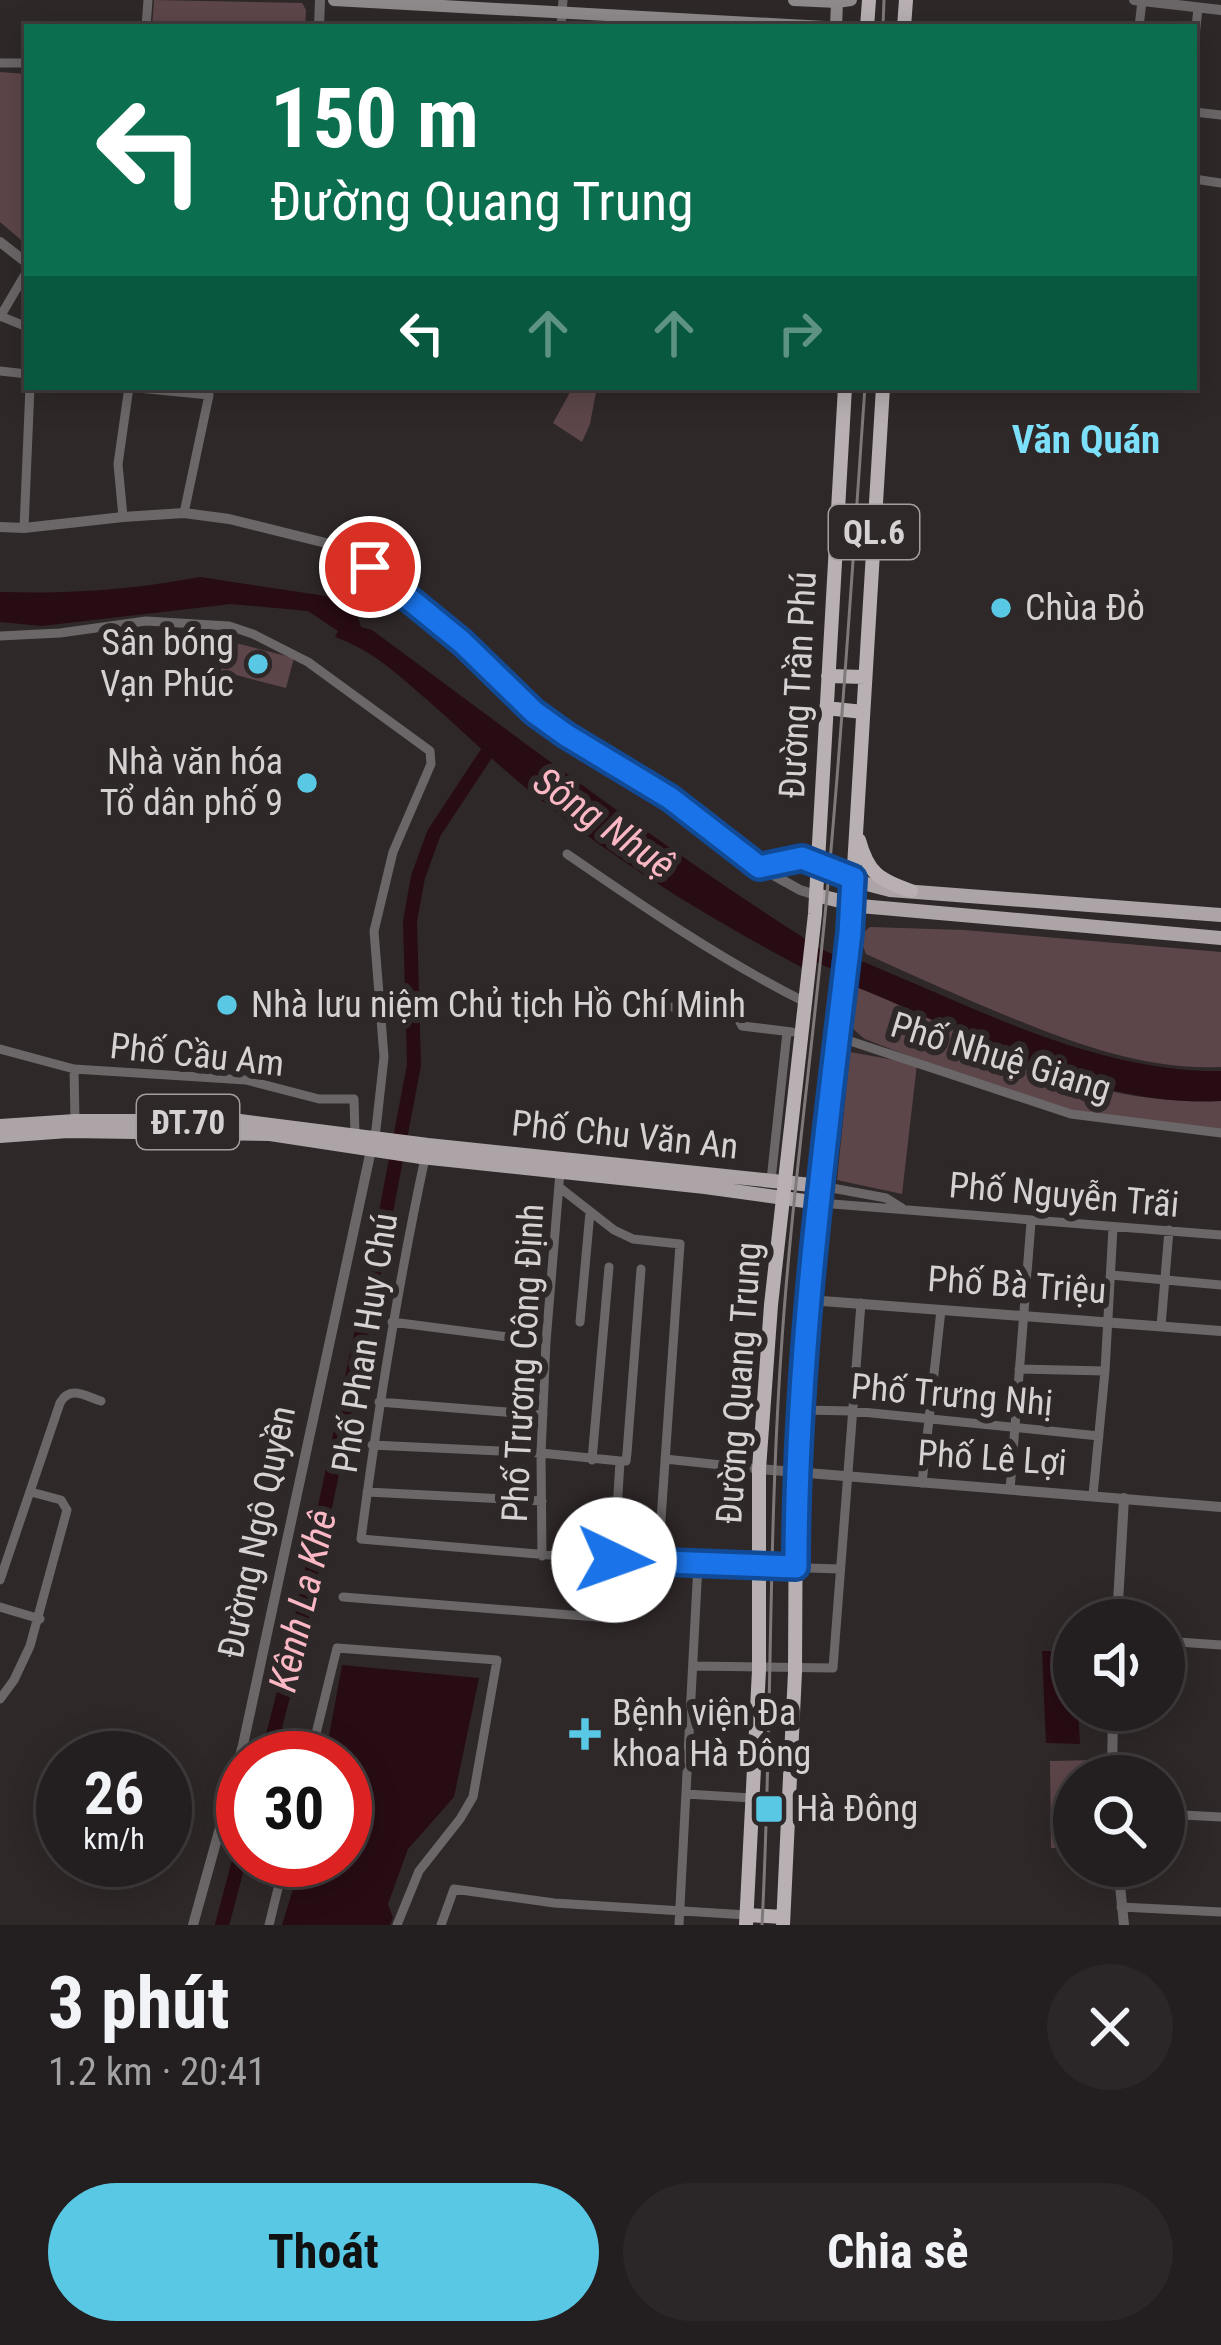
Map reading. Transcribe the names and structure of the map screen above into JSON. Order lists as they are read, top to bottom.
{
  "streets": {
    "highway": ["QL.6", "Đường Trần Phú", "Đường Quang Trung"],
    "main road": ["ĐT.70", "Phố Chu Văn An"],
    "street": [
      "Phố Cầu Am",
      "Phố Nhuệ Giang",
      "Phố Nguyễn Trãi",
      "Phố Bà Triệu",
      "Phố Phan Huy Chú",
      "Phố Trương Công Định",
      "Phố Trưng Nhị",
      "Phố Lê Lợi",
      "Đường Ngô Quyền"
    ]
  },
  "crossings": [
    ["Đường Trần Phú", "Đường Quang Trung"],
    ["Phố Cầu Am", "ĐT.70"],
    ["Phố Nhuệ Giang", "Đường Quang Trung"],
    ["ĐT.70", "Phố Chu Văn An"],
    ["ĐT.70", "Phố Phan Huy Chú"],
    ["ĐT.70", "Đường Ngô Quyền"],
    ["Phố Chu Văn An", "Phố Nguyễn Trãi"],
    ["Phố Chu Văn An", "Phố Phan Huy Chú"],
    ["Phố Chu Văn An", "Phố Trương Công Định"],
    ["Phố Chu Văn An", "Đường Quang Trung"],
    ["Phố Nguyễn Trãi", "Đường Quang Trung"],
    ["Phố Bà Triệu", "Đường Quang Trung"],
    ["Phố Phan Huy Chú", "Phố Trương Công Định"],
    ["Đường Quang Trung", "Phố Trưng Nhị"],
    ["Đường Quang Trung", "Phố Lê Lợi"]
  ],
  "districts": ["Văn Quán"],
  "water": ["Sông Nhuệ", "Kênh La Khê"],
  "places": {
    "other": [
      "Chùa Đỏ",
      "Sân bóng Vạn Phúc",
      "Nhà văn hóa Tổ dân phố 9",
      "Nhà lưu niệm Chủ tịch Hồ Chí Minh"
    ],
    "health": ["Bệnh viện Đa khoa Hà Đông"],
    "transit": ["Hà Đông"]
  },
  "page": {
    "turn": ["150 m", "Đường Quang Trung"],
    "speed": "26 km/h",
    "limit": "30",
    "heading": ["3 phút", "1.2 km · 20:41"],
    "buttons": ["Thoát", "Chia sẻ"]
  }
}
